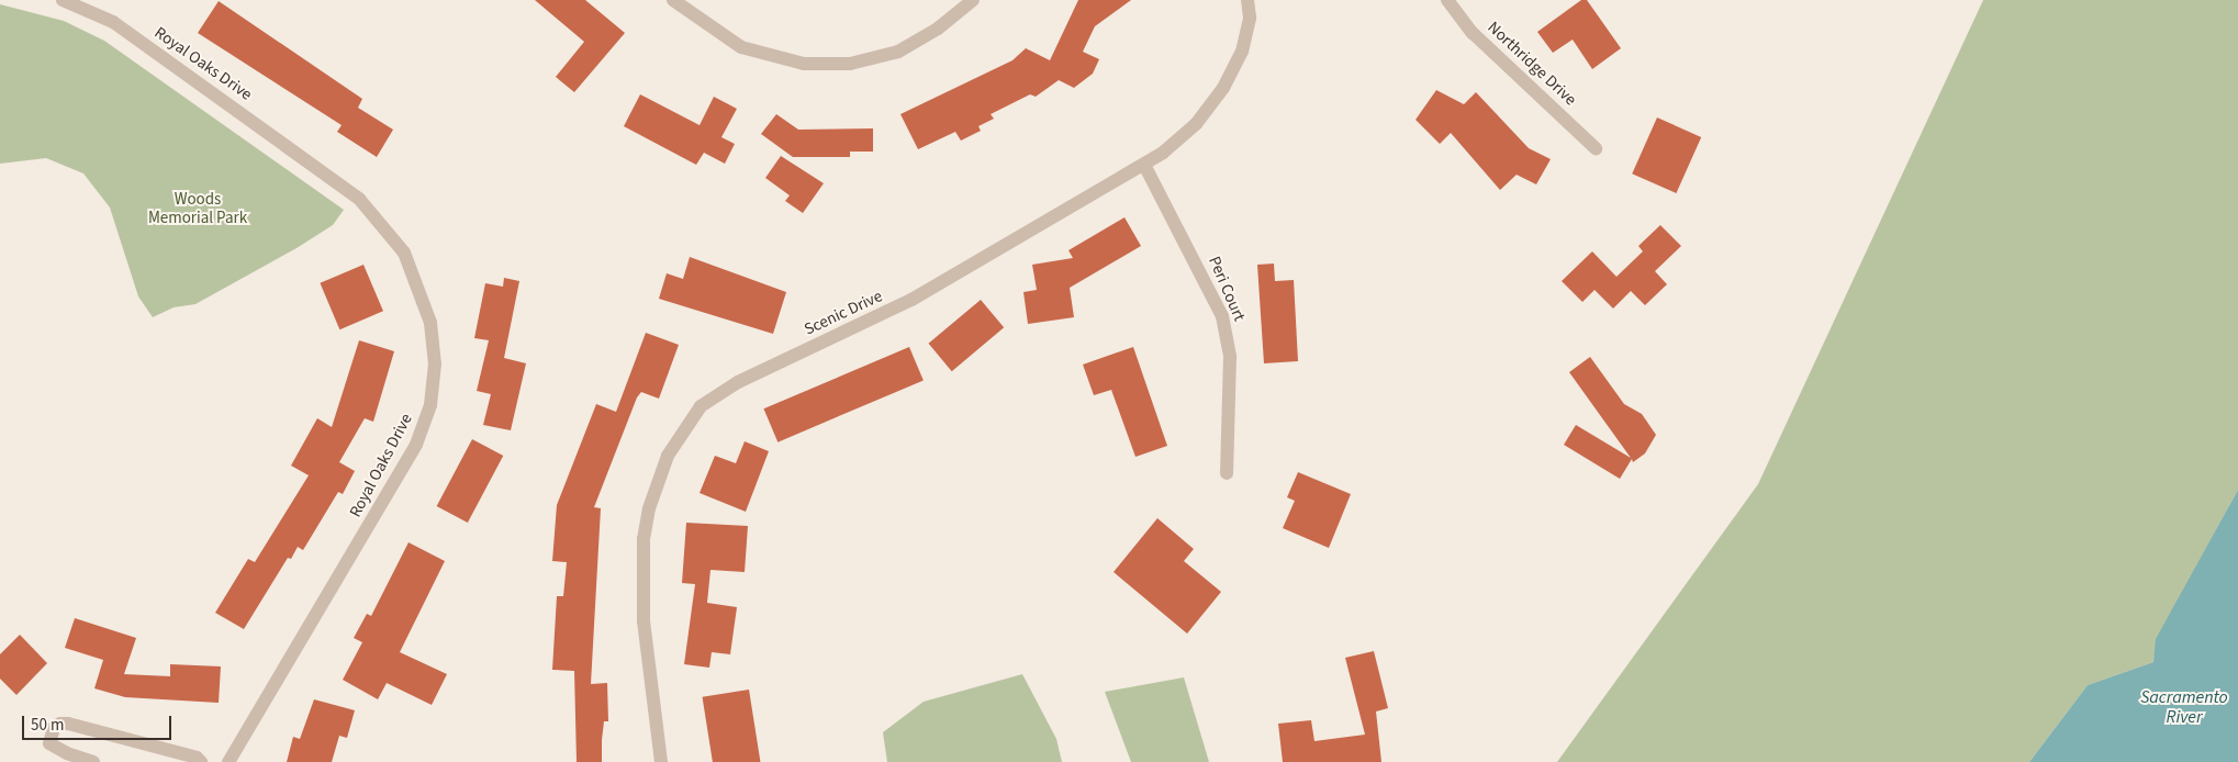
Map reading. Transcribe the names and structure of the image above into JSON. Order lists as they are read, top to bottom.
{
  "streets": {
    "street": [
      "Royal Oaks Drive",
      "Northridge Drive",
      "Peri Court",
      "Scenic Drive"
    ]
  },
  "crossings": [
    ["Peri Court", "Scenic Drive"]
  ],
  "water": ["Sacramento River"],
  "parks": ["Woods Memorial Park"],
  "scale_bar": "50 m"
}
